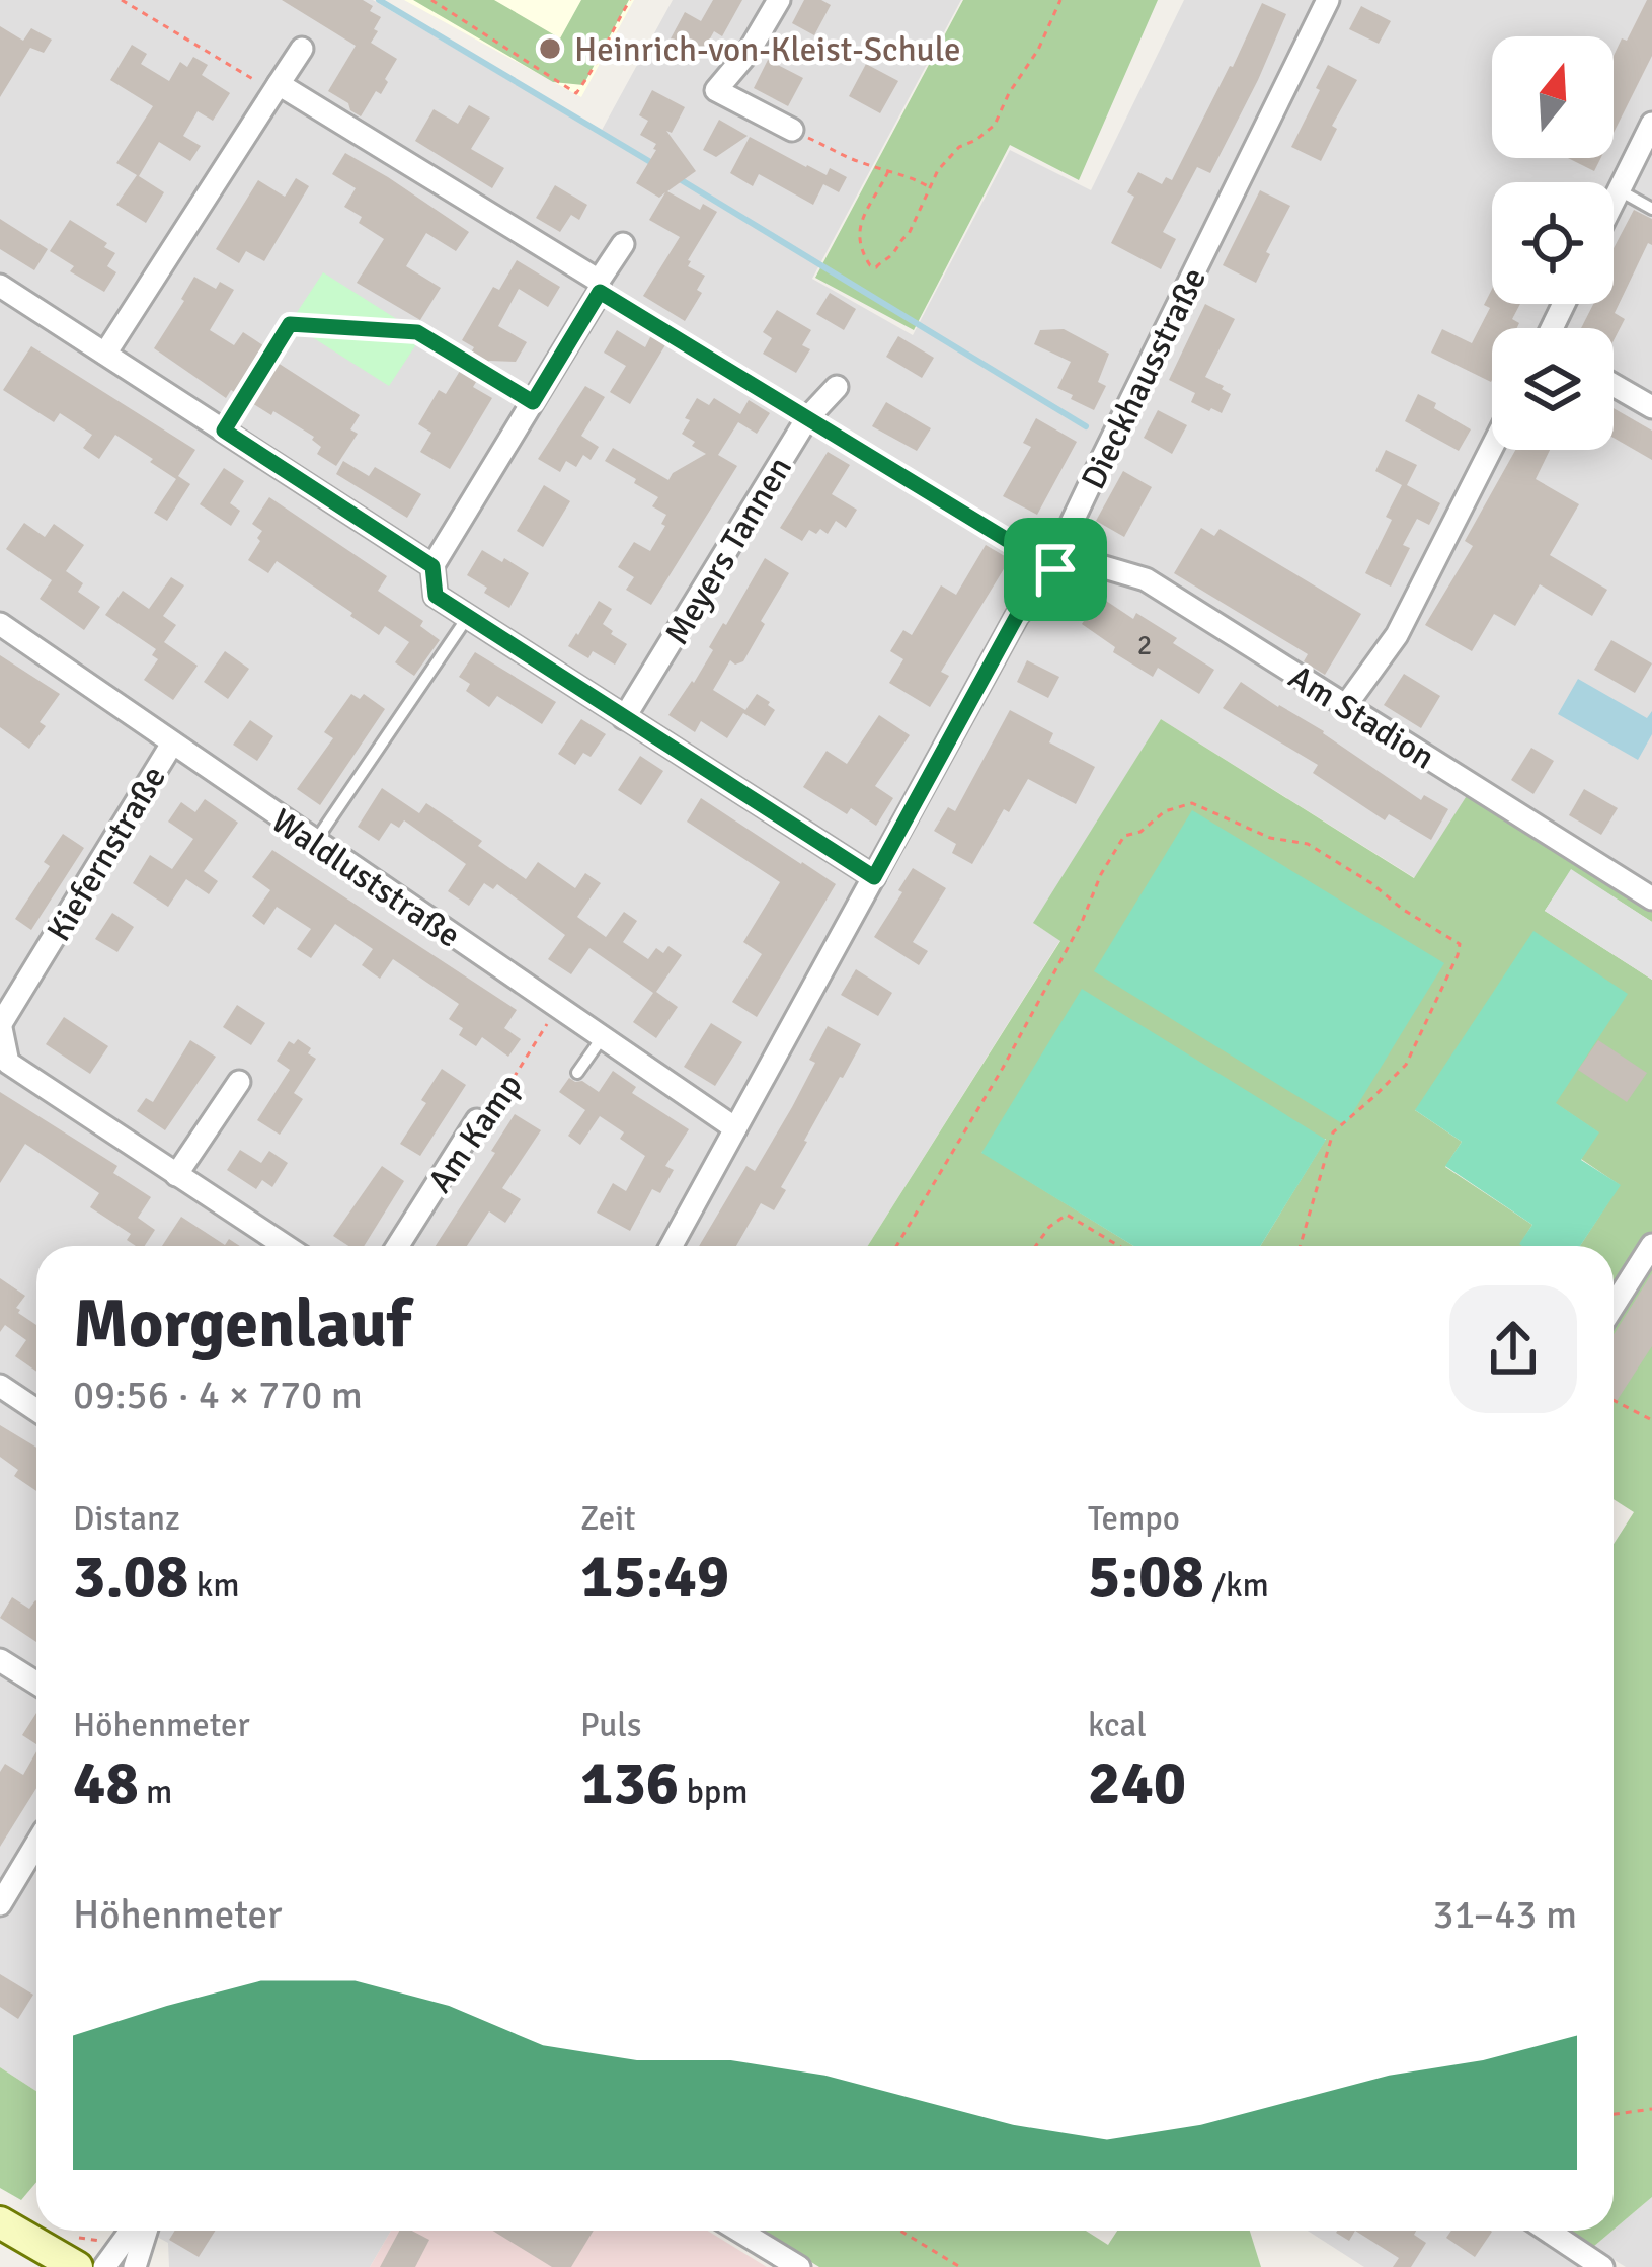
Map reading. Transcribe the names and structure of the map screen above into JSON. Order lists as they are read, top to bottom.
{
  "streets": {
    "street": [
      "Dieckhausstraße",
      "Meyers Tannen",
      "Am Stadion",
      "Kiefernstraße",
      "Waldluststraße",
      "Am Kamp"
    ]
  },
  "crossings": [
    ["Dieckhausstraße", "Am Stadion"],
    ["Dieckhausstraße", "Waldluststraße"],
    ["Kiefernstraße", "Waldluststraße"],
    ["Waldluststraße", "Am Kamp"]
  ],
  "places": ["Heinrich-von-Kleist-Schule"],
  "house_numbers": ["2"],
  "north": "top",
  "page": {
    "heading": ["Morgenlauf", "09:56 · 4 × 770 m"],
    "stats": [
      ["Distanz", "3.08 km"],
      ["Zeit", "15:49"],
      ["Tempo", "5:08 /km"],
      ["Höhenmeter", "48 m"],
      ["Puls", "136 bpm"],
      ["kcal", "240"]
    ],
    "chart": ["Höhenmeter", "31–43 m"]
  }
}
